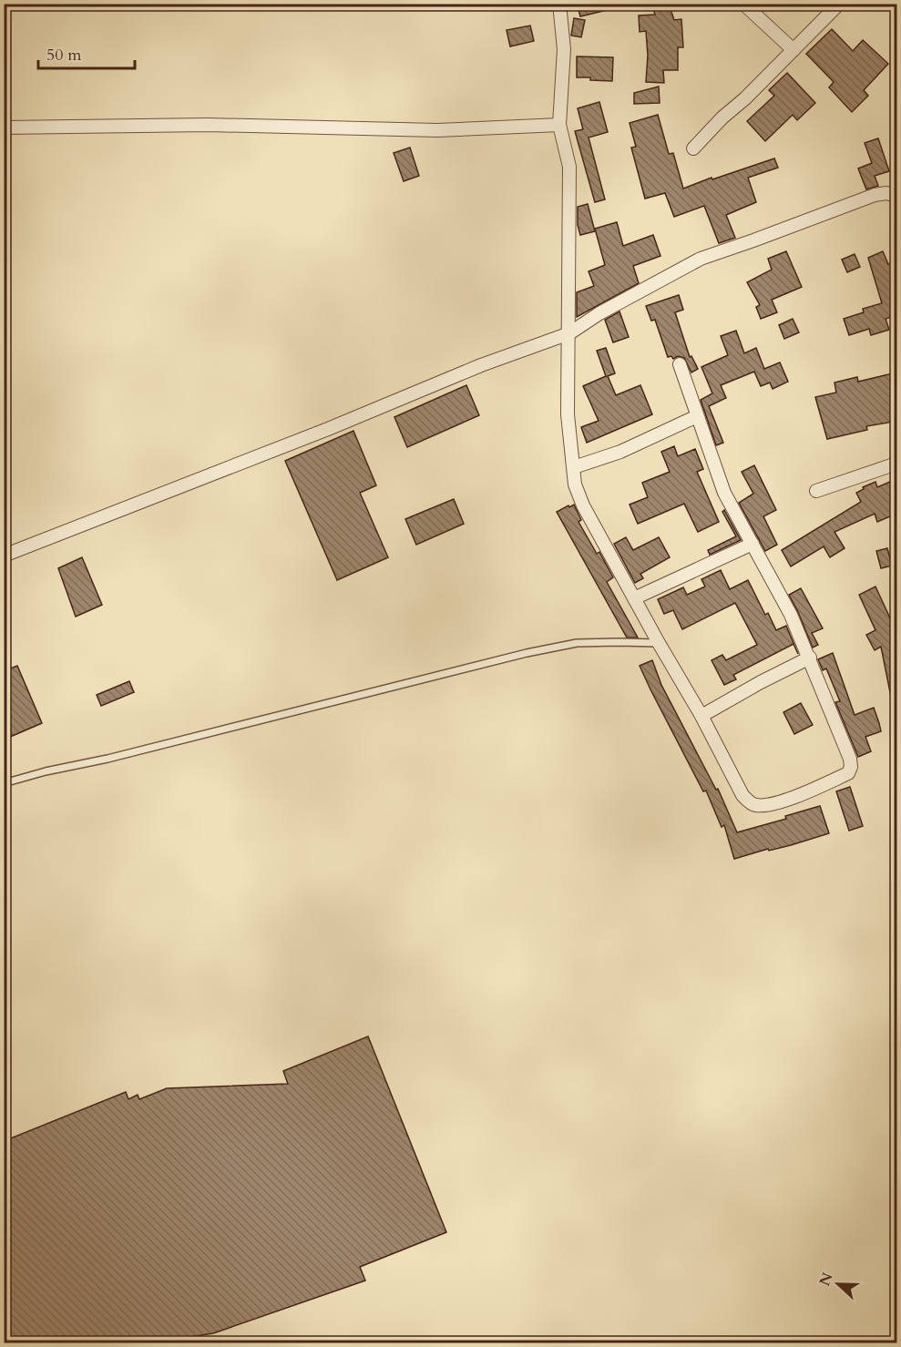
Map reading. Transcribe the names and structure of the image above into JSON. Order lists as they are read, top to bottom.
{
  "scale_bar": "50 m",
  "north": "left"
}
